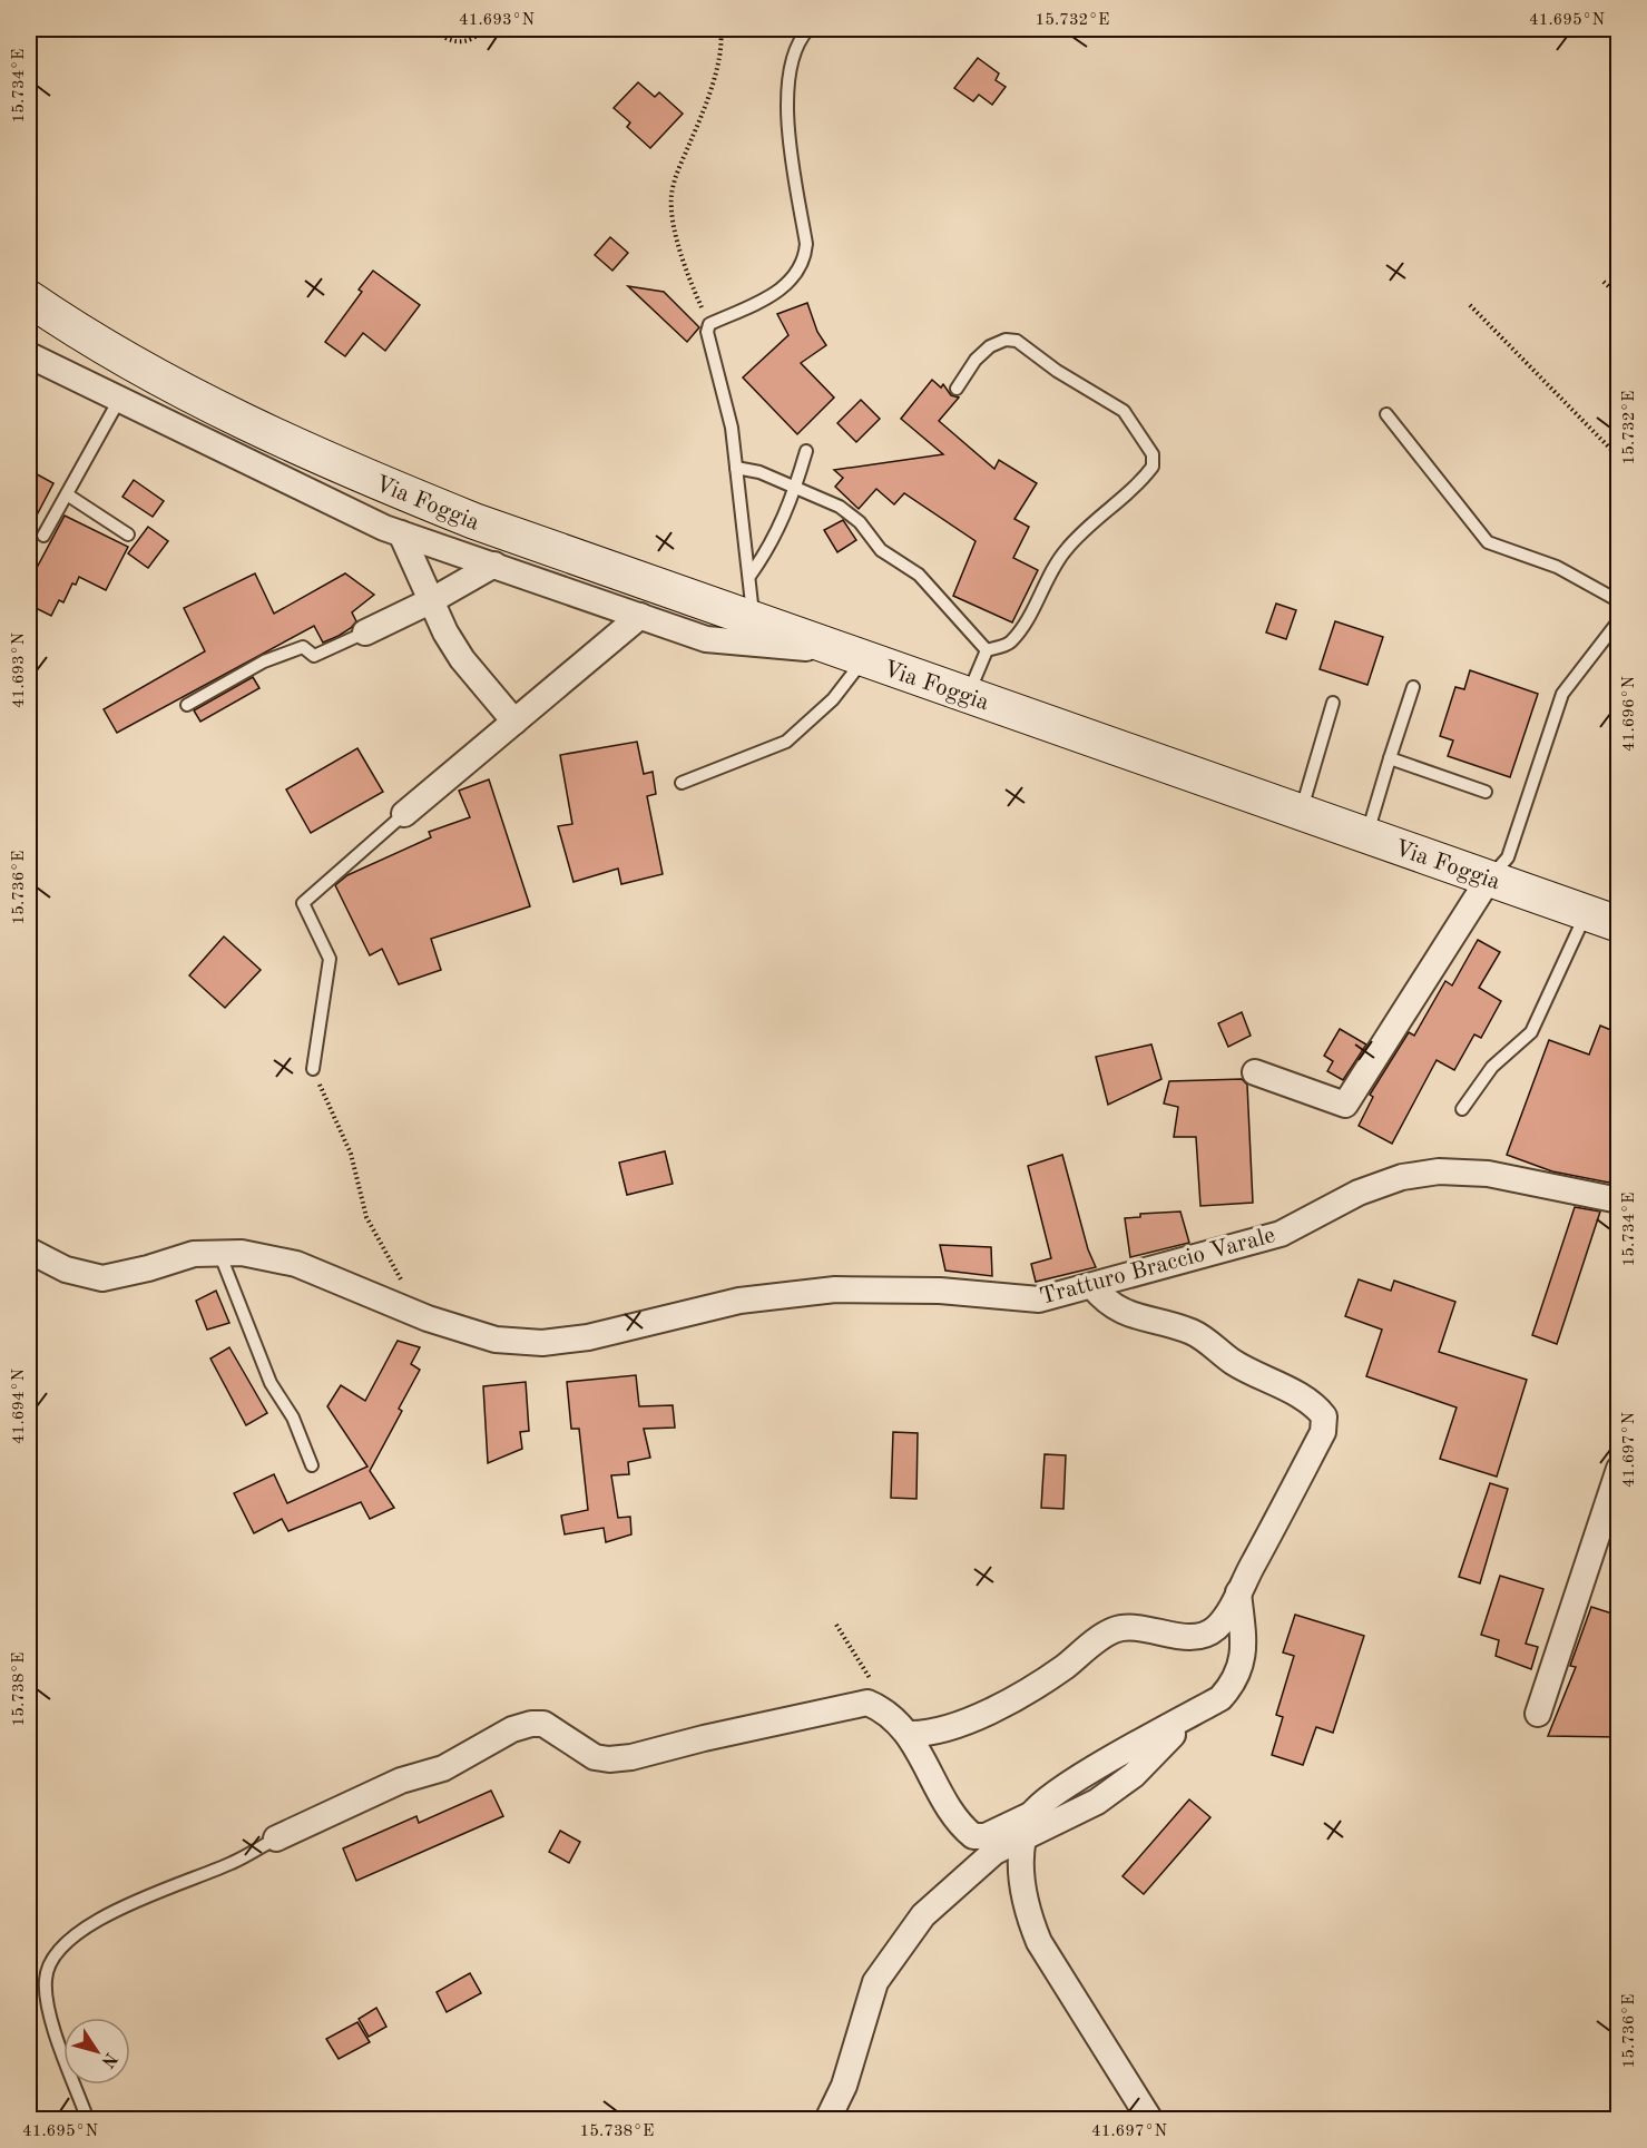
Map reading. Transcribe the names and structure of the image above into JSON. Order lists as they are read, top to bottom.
{
  "streets": {
    "main road": ["Via Foggia"],
    "street": ["Tratturo Braccio Varale"]
  },
  "north": "bottom right",
  "coordinates": [
    "41.693°N",
    "15.732°E",
    "41.695°N",
    "15.734°E",
    "41.696°N",
    "15.736°E",
    "41.694°N",
    "41.697°N",
    "15.738°E"
  ]
}
